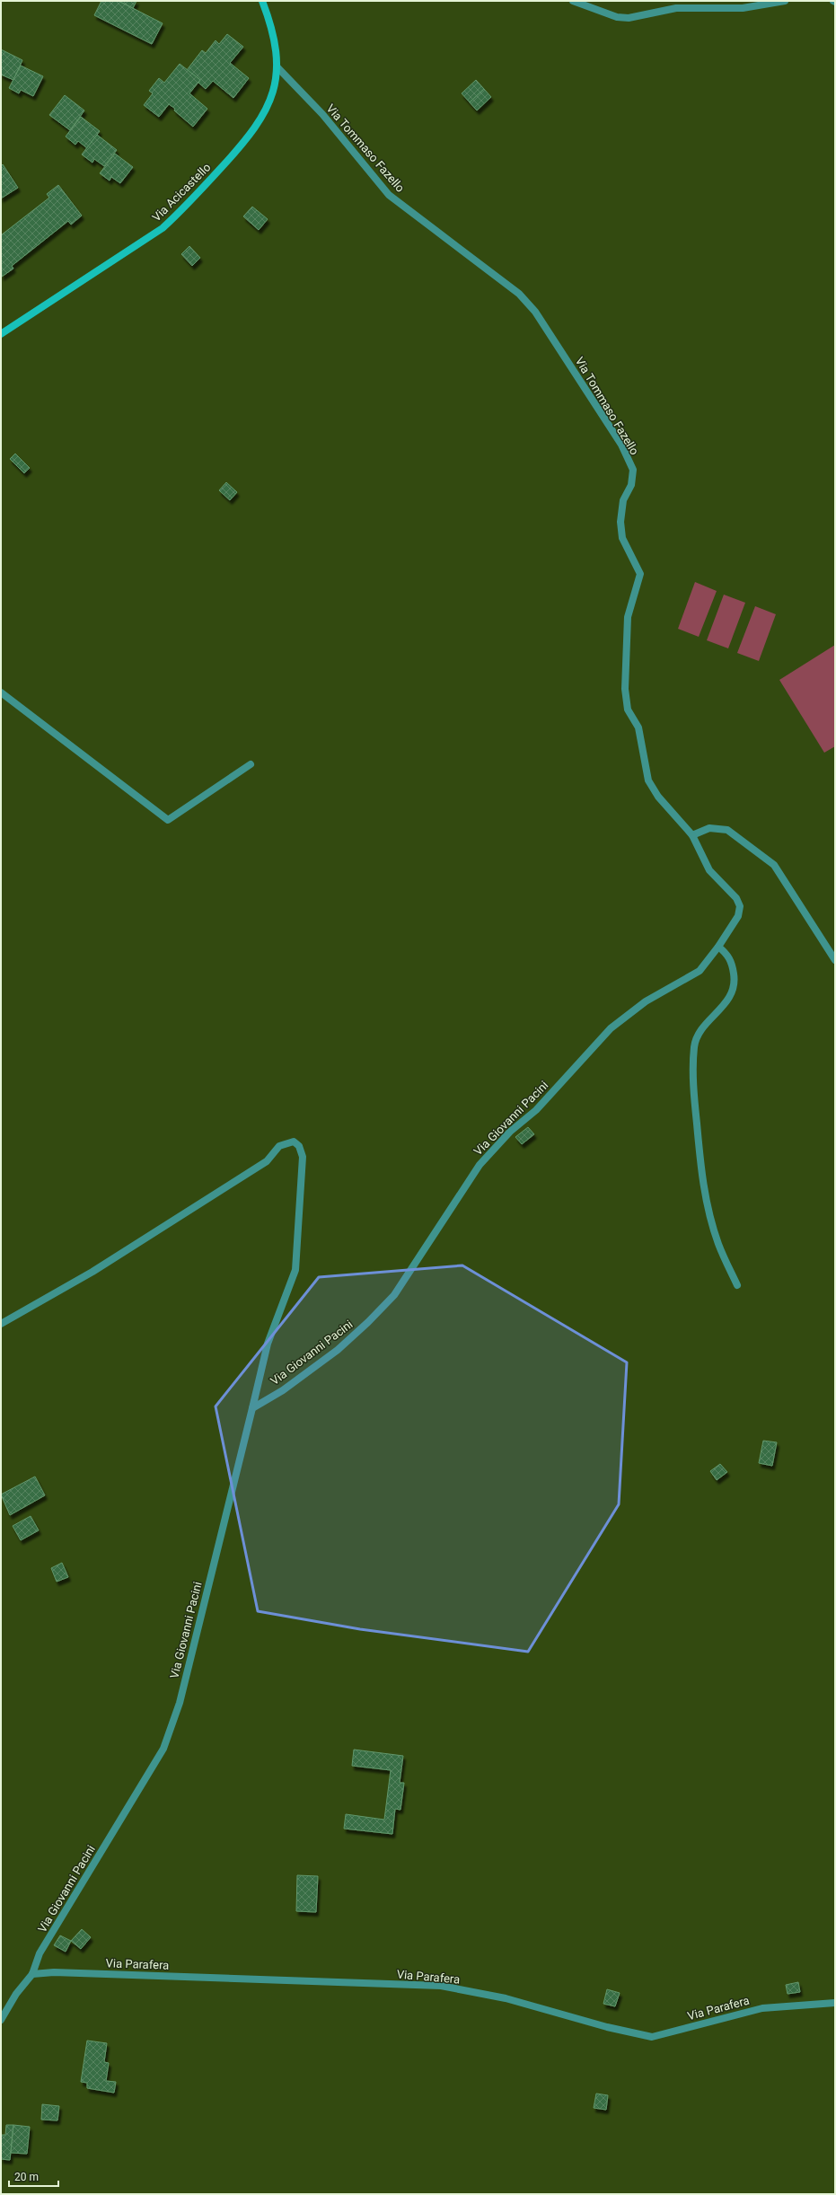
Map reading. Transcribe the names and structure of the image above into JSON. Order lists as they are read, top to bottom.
{
  "streets": {
    "main road": ["Via Acicastello"],
    "street": ["Via Tommaso Fazello", "Via Giovanni Pacini", "Via Parafera"]
  },
  "crossings": [
    ["Via Tommaso Fazello", "Via Acicastello"],
    ["Via Tommaso Fazello", "Via Giovanni Pacini"],
    ["Via Giovanni Pacini", "Via Parafera"]
  ],
  "scale_bar": "20 m"
}
